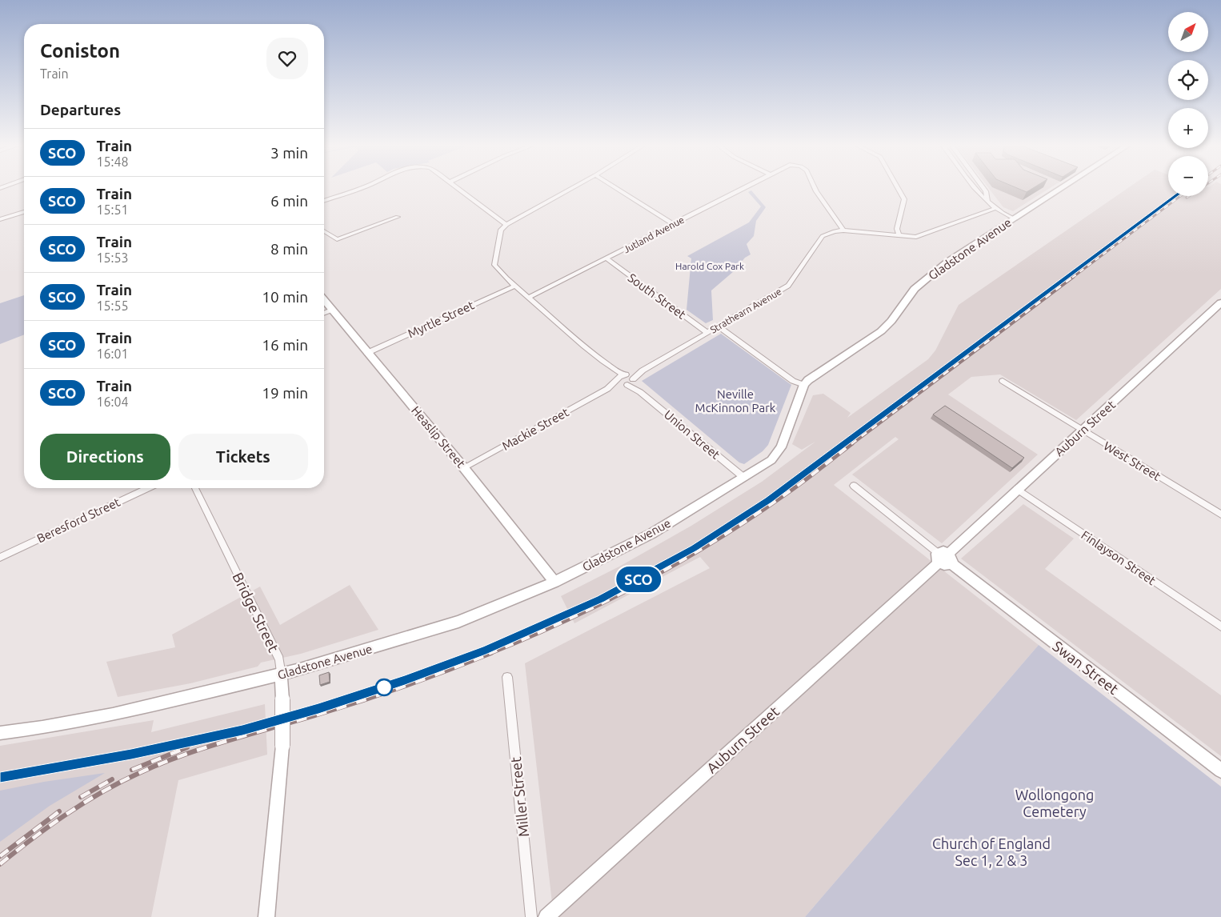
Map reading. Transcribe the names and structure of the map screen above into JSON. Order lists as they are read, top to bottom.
{
  "streets": {
    "main road": [
      "Gladstone Avenue",
      "Auburn Street",
      "Heaslip Street",
      "Bridge Street",
      "Swan Street"
    ],
    "street": [
      "Jutland Avenue",
      "South Street",
      "Strathearn Avenue",
      "Myrtle Street",
      "Mackie Street",
      "Union Street",
      "West Street",
      "Beresford Street",
      "Finlayson Street",
      "Miller Street"
    ]
  },
  "crossings": [
    ["Jutland Avenue", "South Street"],
    ["Jutland Avenue", "Strathearn Avenue"],
    ["Jutland Avenue", "Union Street"],
    ["Gladstone Avenue", "Union Street"],
    ["Gladstone Avenue", "Heaslip Street"],
    ["Gladstone Avenue", "Bridge Street"],
    ["South Street", "Strathearn Avenue"],
    ["Strathearn Avenue", "Mackie Street"],
    ["Strathearn Avenue", "Union Street"],
    ["Myrtle Street", "Union Street"],
    ["Myrtle Street", "Heaslip Street"],
    ["Auburn Street", "West Street"],
    ["Auburn Street", "Finlayson Street"],
    ["Auburn Street", "Swan Street"],
    ["Mackie Street", "Union Street"],
    ["Mackie Street", "Heaslip Street"]
  ],
  "parks": [
    "Harold Cox Park",
    "Neville McKinnon Park",
    "Wollongong Cemetery",
    "Church of England Sec 1, 2 & 3"
  ],
  "north": "top right",
  "page": {
    "on_map": "SCO",
    "map_buttons": ["+", "−"],
    "heading": [
      ["Coniston", "Train"],
      "Departures"
    ],
    "list": [
      {
        "mark": "SCO",
        "name": "Train",
        "note": "15:48",
        "value": "3 min"
      },
      {
        "mark": "SCO",
        "name": "Train",
        "note": "15:51",
        "value": "6 min"
      },
      {
        "mark": "SCO",
        "name": "Train",
        "note": "15:53",
        "value": "8 min"
      },
      {
        "mark": "SCO",
        "name": "Train",
        "note": "15:55",
        "value": "10 min"
      },
      {
        "mark": "SCO",
        "name": "Train",
        "note": "16:01",
        "value": "16 min"
      },
      {
        "mark": "SCO",
        "name": "Train",
        "note": "16:04",
        "value": "19 min"
      }
    ],
    "buttons": ["Directions", "Tickets"]
  }
}
